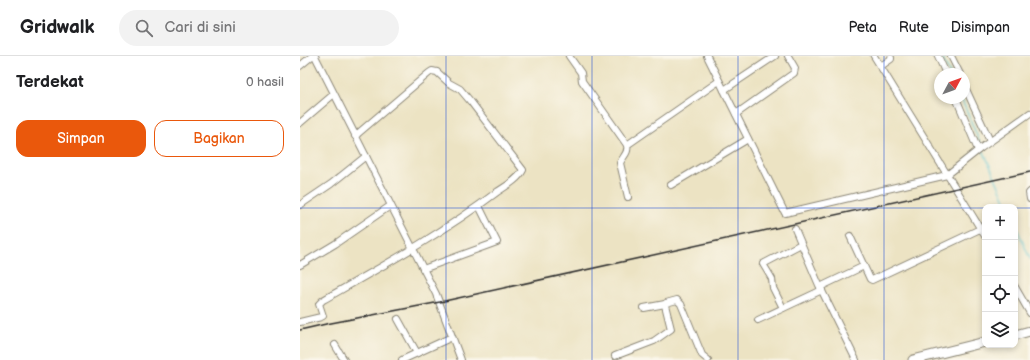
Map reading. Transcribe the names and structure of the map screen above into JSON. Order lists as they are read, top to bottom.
{
  "north": "top right",
  "page": {
    "header": "Gridwalk",
    "search": "Cari di sini",
    "nav": ["Peta", "Rute", "Disimpan"],
    "heading": ["Terdekat", "0 hasil"],
    "buttons": ["Simpan", "Bagikan"],
    "map_buttons": ["+", "−"]
  }
}
